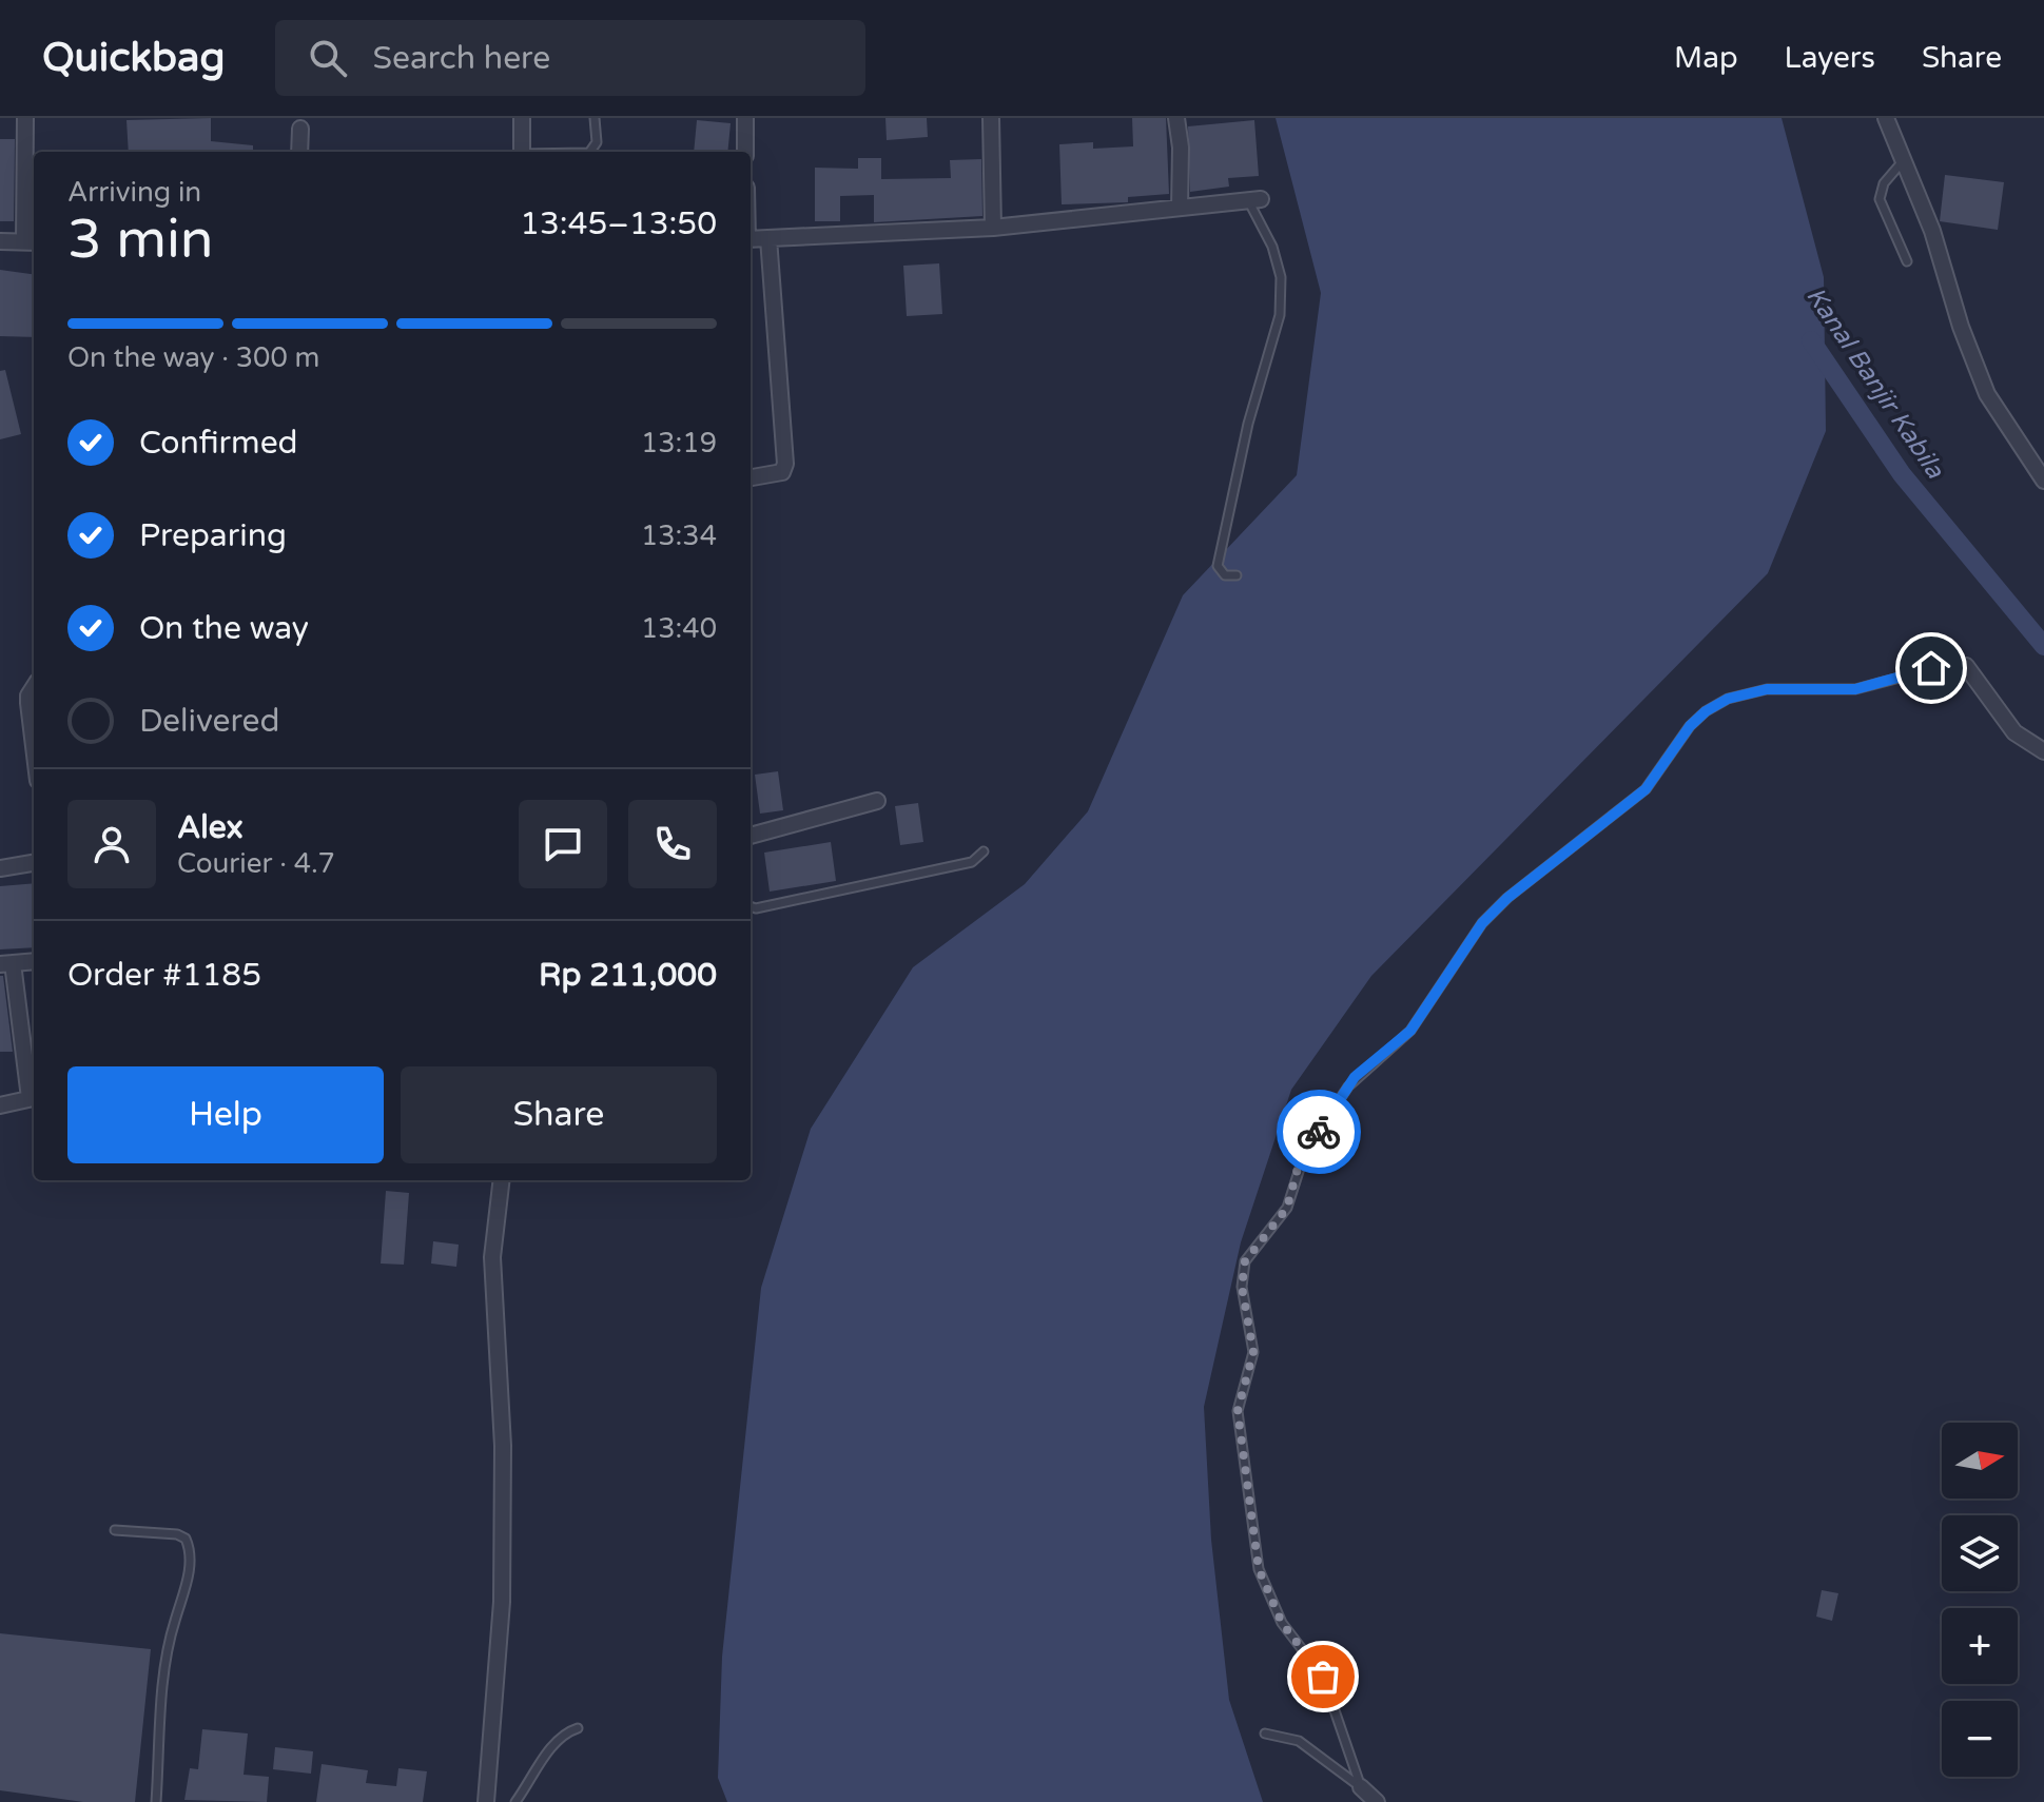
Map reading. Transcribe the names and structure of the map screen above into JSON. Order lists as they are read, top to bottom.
{
  "water": ["Kanal Banjir Kabila"],
  "north": "right",
  "page": {
    "header": "Quickbag",
    "search": "Search here",
    "nav": ["Map", "Layers", "Share"],
    "heading": ["3 min", "Arriving in", "13:45–13:50"],
    "panel": [
      "Alex",
      "Courier · 4.7",
      "Order #1185",
      "Rp 211,000"
    ],
    "bar": "On the way · 300 m",
    "list": [
      ["Confirmed", "13:19"],
      ["Preparing", "13:34"],
      ["On the way", "13:40"],
      "Delivered"
    ],
    "buttons": ["Help", "Share"],
    "map_buttons": ["+", "−"]
  }
}
